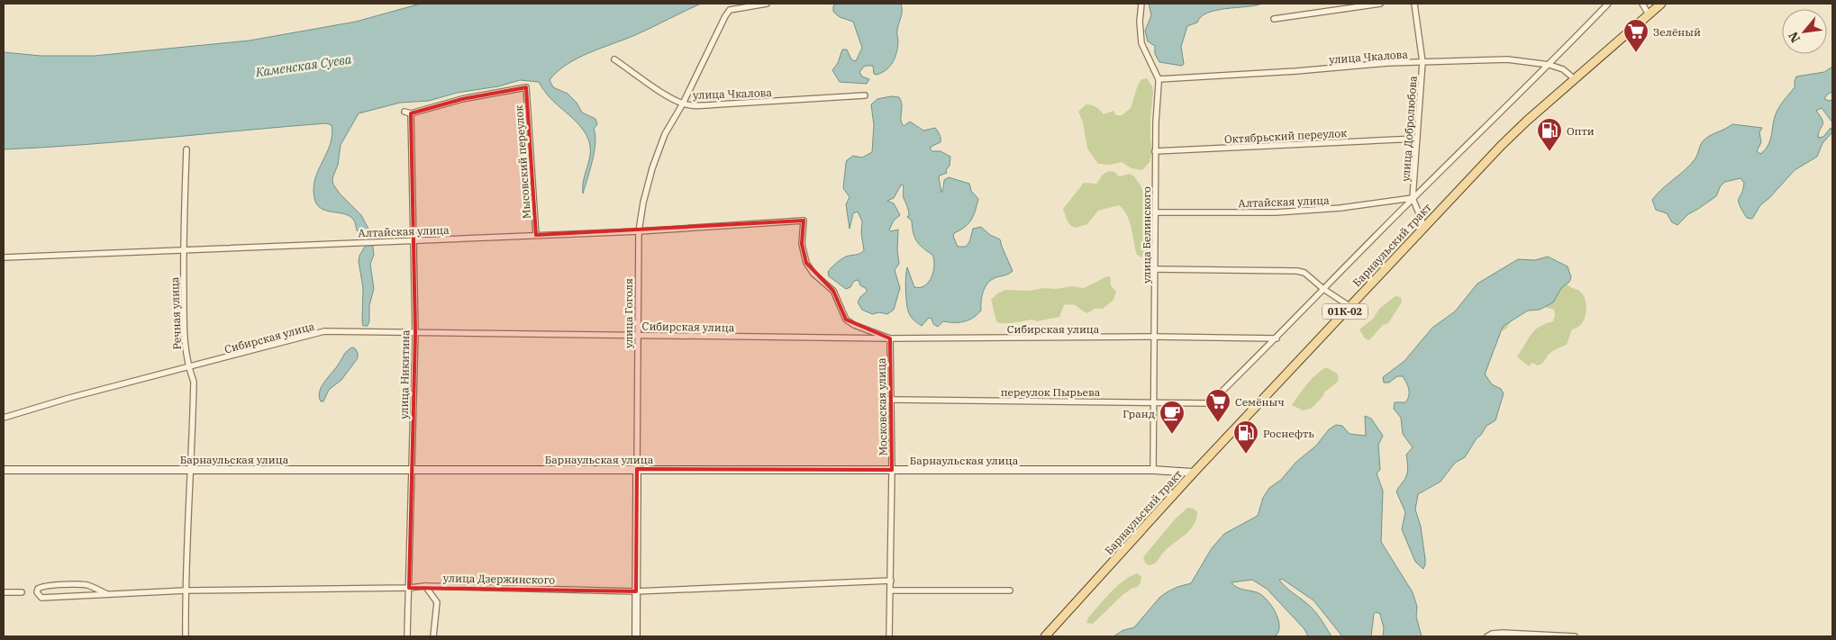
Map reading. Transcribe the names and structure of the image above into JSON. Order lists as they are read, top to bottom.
{
  "streets": {
    "main road": ["Барнаульский тракт", "01К-02"],
    "street": [
      "улица Чкалова",
      "улица Добролюбова",
      "Октябрьский переулок",
      "Мысовский переулок",
      "Алтайская улица",
      "улица Белинского",
      "Речная улица",
      "улица Гоголя",
      "Сибирская улица",
      "улица Никитина",
      "переулок Пырьева",
      "Московская улица",
      "Барнаульская улица",
      "улица Дзержинского"
    ]
  },
  "crossings": [
    ["улица Чкалова", "улица Добролюбова"],
    ["улица Чкалова", "улица Белинского"],
    ["улица Чкалова", "Барнаульский тракт"],
    ["улица Чкалова", "улица Гоголя"],
    ["улица Добролюбова", "Октябрьский переулок"],
    ["улица Добролюбова", "Алтайская улица"],
    ["улица Добролюбова", "Барнаульский тракт"],
    ["Октябрьский переулок", "улица Белинского"],
    ["Мысовский переулок", "Алтайская улица"],
    ["Мысовский переулок", "улица Никитина"],
    ["Алтайская улица", "улица Белинского"],
    ["Алтайская улица", "Речная улица"],
    ["Алтайская улица", "улица Гоголя"],
    ["Алтайская улица", "Сибирская улица"],
    ["Алтайская улица", "улица Никитина"],
    ["Алтайская улица", "Московская улица"],
    ["улица Белинского", "Сибирская улица"],
    ["улица Белинского", "переулок Пырьева"],
    ["улица Белинского", "Барнаульская улица"],
    ["Барнаульский тракт", "Барнаульская улица"],
    ["Речная улица", "Сибирская улица"],
    ["Речная улица", "Барнаульская улица"],
    ["Речная улица", "улица Дзержинского"],
    ["улица Гоголя", "Сибирская улица"],
    ["улица Гоголя", "Барнаульская улица"],
    ["улица Гоголя", "улица Дзержинского"],
    ["Сибирская улица", "улица Никитина"],
    ["Сибирская улица", "переулок Пырьева"],
    ["Сибирская улица", "Московская улица"],
    ["улица Никитина", "Барнаульская улица"],
    ["улица Никитина", "улица Дзержинского"],
    ["переулок Пырьева", "Московская улица"],
    ["Московская улица", "Барнаульская улица"],
    ["Московская улица", "улица Дзержинского"]
  ],
  "water": ["Каменская Суева"],
  "places": {
    "supermarket": ["Зелёный", "Семёныч"],
    "fuel station": ["Опти", "Роснефть"],
    "cafe": ["Гранд"]
  },
  "north": "bottom left"
}
